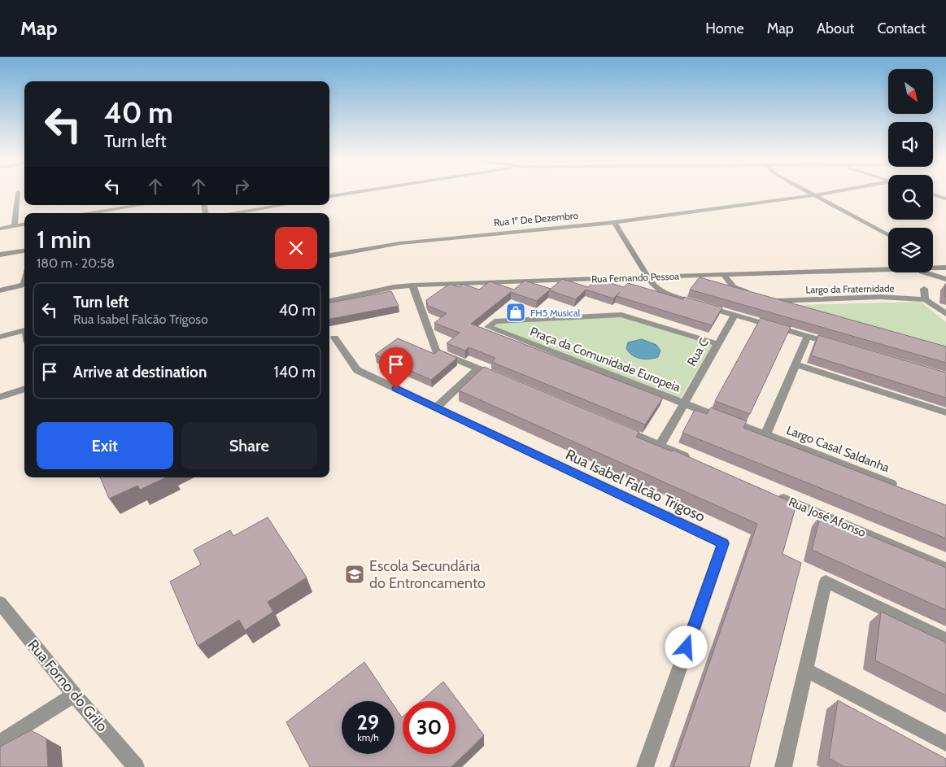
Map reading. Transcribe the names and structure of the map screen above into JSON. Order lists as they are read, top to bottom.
{
  "streets": {
    "street": [
      "Rua 1º De Dezembro",
      "Rua Fernando Pessoa",
      "Largo da Fraternidade",
      "Rua C",
      "Praça da Comunidade Europeia",
      "Largo Casal Saldanha",
      "Rua Isabel Falcão Trigoso",
      "Rua José Afonso",
      "Rua Forno do Grilo"
    ]
  },
  "crossings": [
    ["Rua C", "Praça da Comunidade Europeia"],
    ["Rua C", "Largo Casal Saldanha"],
    ["Praça da Comunidade Europeia", "Largo Casal Saldanha"]
  ],
  "places": {
    "shop": ["FH5 Musical"],
    "school or university": ["Escola Secundária do Entroncamento"]
  },
  "north": "bottom right",
  "page": {
    "header": "Map",
    "nav": [
      "Home",
      "Map",
      "About",
      "Contact"
    ],
    "turn": ["40 m", "Turn left"],
    "heading": ["1 min", "180 m · 20:58"],
    "list": [
      {
        "name": "Turn left",
        "note": "Rua Isabel Falcão Trigoso",
        "value": "40 m"
      },
      {
        "name": "Arrive at destination",
        "value": "140 m"
      }
    ],
    "buttons": ["Exit", "Share"],
    "speed": "29 km/h",
    "limit": "30"
  }
}
